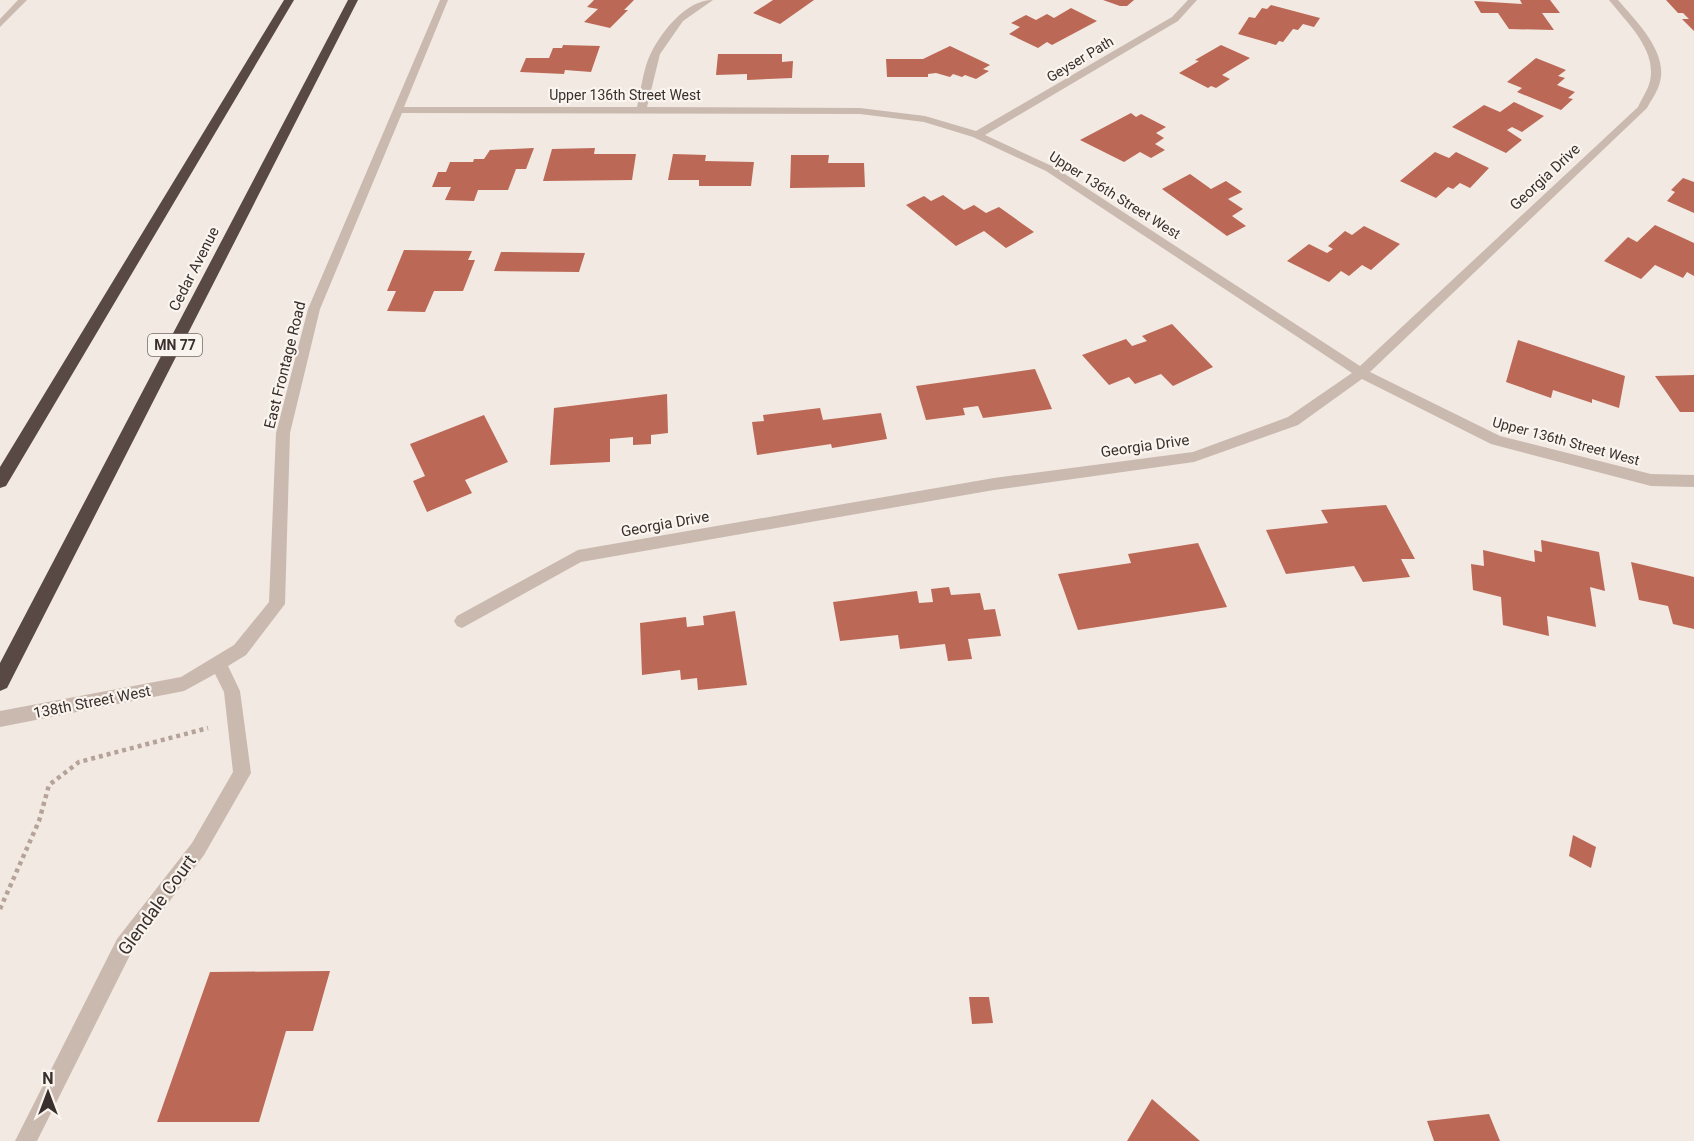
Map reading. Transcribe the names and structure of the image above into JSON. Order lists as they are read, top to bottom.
{
  "streets": {
    "highway": ["Cedar Avenue", "MN 77"],
    "street": [
      "Geyser Path",
      "Upper 136th Street West",
      "Georgia Drive",
      "East Frontage Road",
      "138th Street West",
      "Glendale Court"
    ]
  },
  "crossings": [
    ["Geyser Path", "Upper 136th Street West"],
    ["Upper 136th Street West", "Georgia Drive"],
    ["Upper 136th Street West", "East Frontage Road"],
    ["East Frontage Road", "138th Street West"],
    ["East Frontage Road", "Glendale Court"]
  ],
  "north": "top"
}
